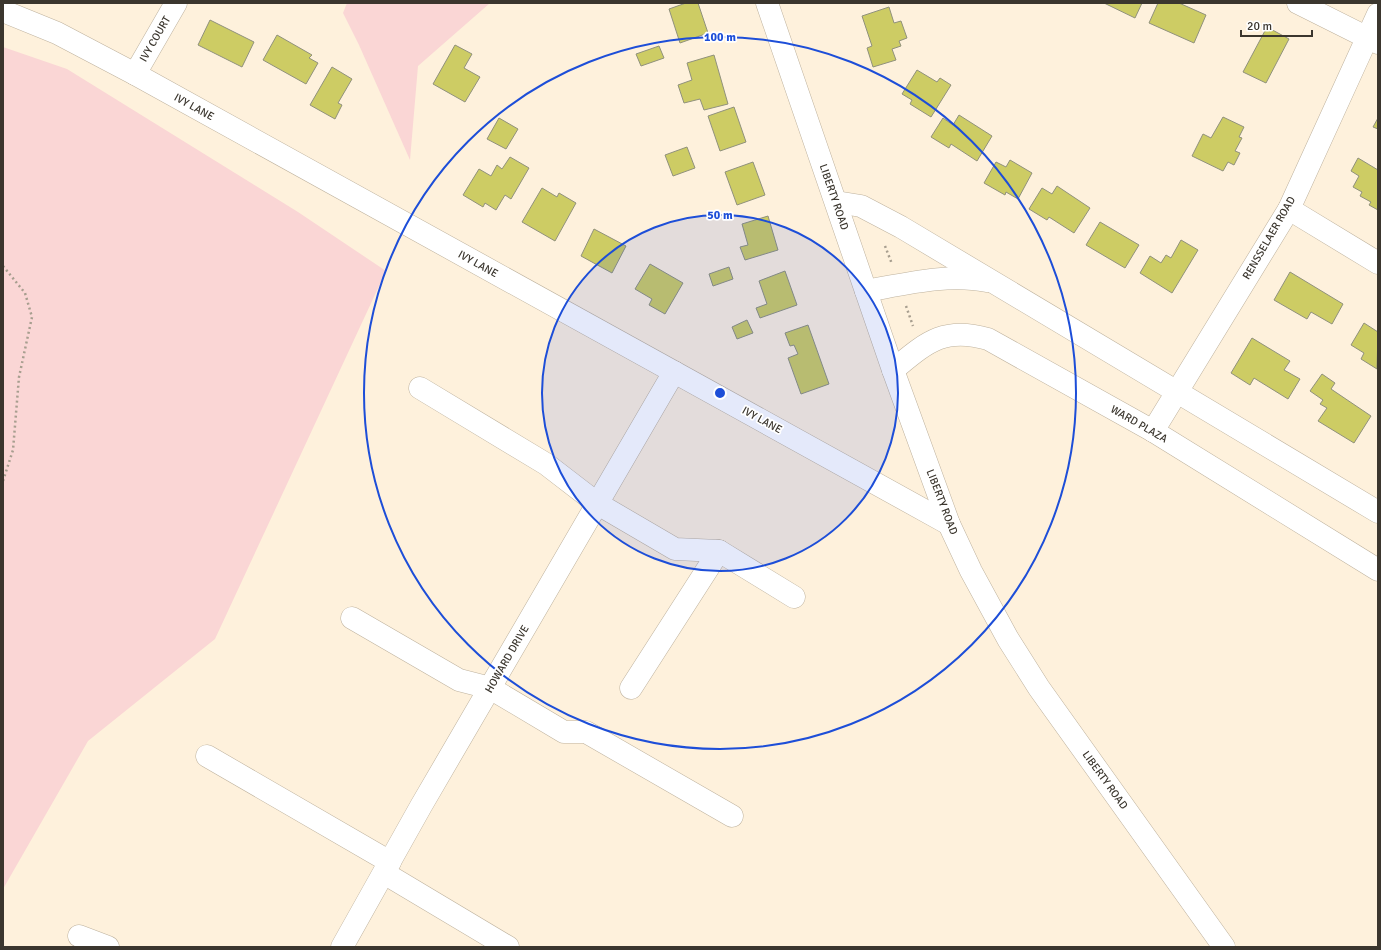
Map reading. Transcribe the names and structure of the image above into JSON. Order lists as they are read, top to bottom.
{
  "streets": {
    "street": [
      "IVY COURT",
      "IVY LANE",
      "LIBERTY ROAD",
      "RENSSELAER ROAD",
      "WARD PLAZA",
      "HOWARD DRIVE"
    ]
  },
  "crossings": [
    ["IVY COURT", "IVY LANE"],
    ["IVY LANE", "LIBERTY ROAD"],
    ["IVY LANE", "HOWARD DRIVE"],
    ["LIBERTY ROAD", "WARD PLAZA"],
    ["RENSSELAER ROAD", "WARD PLAZA"]
  ],
  "scale_bar": "20 m",
  "rings": ["100 m", "50 m"]
}
